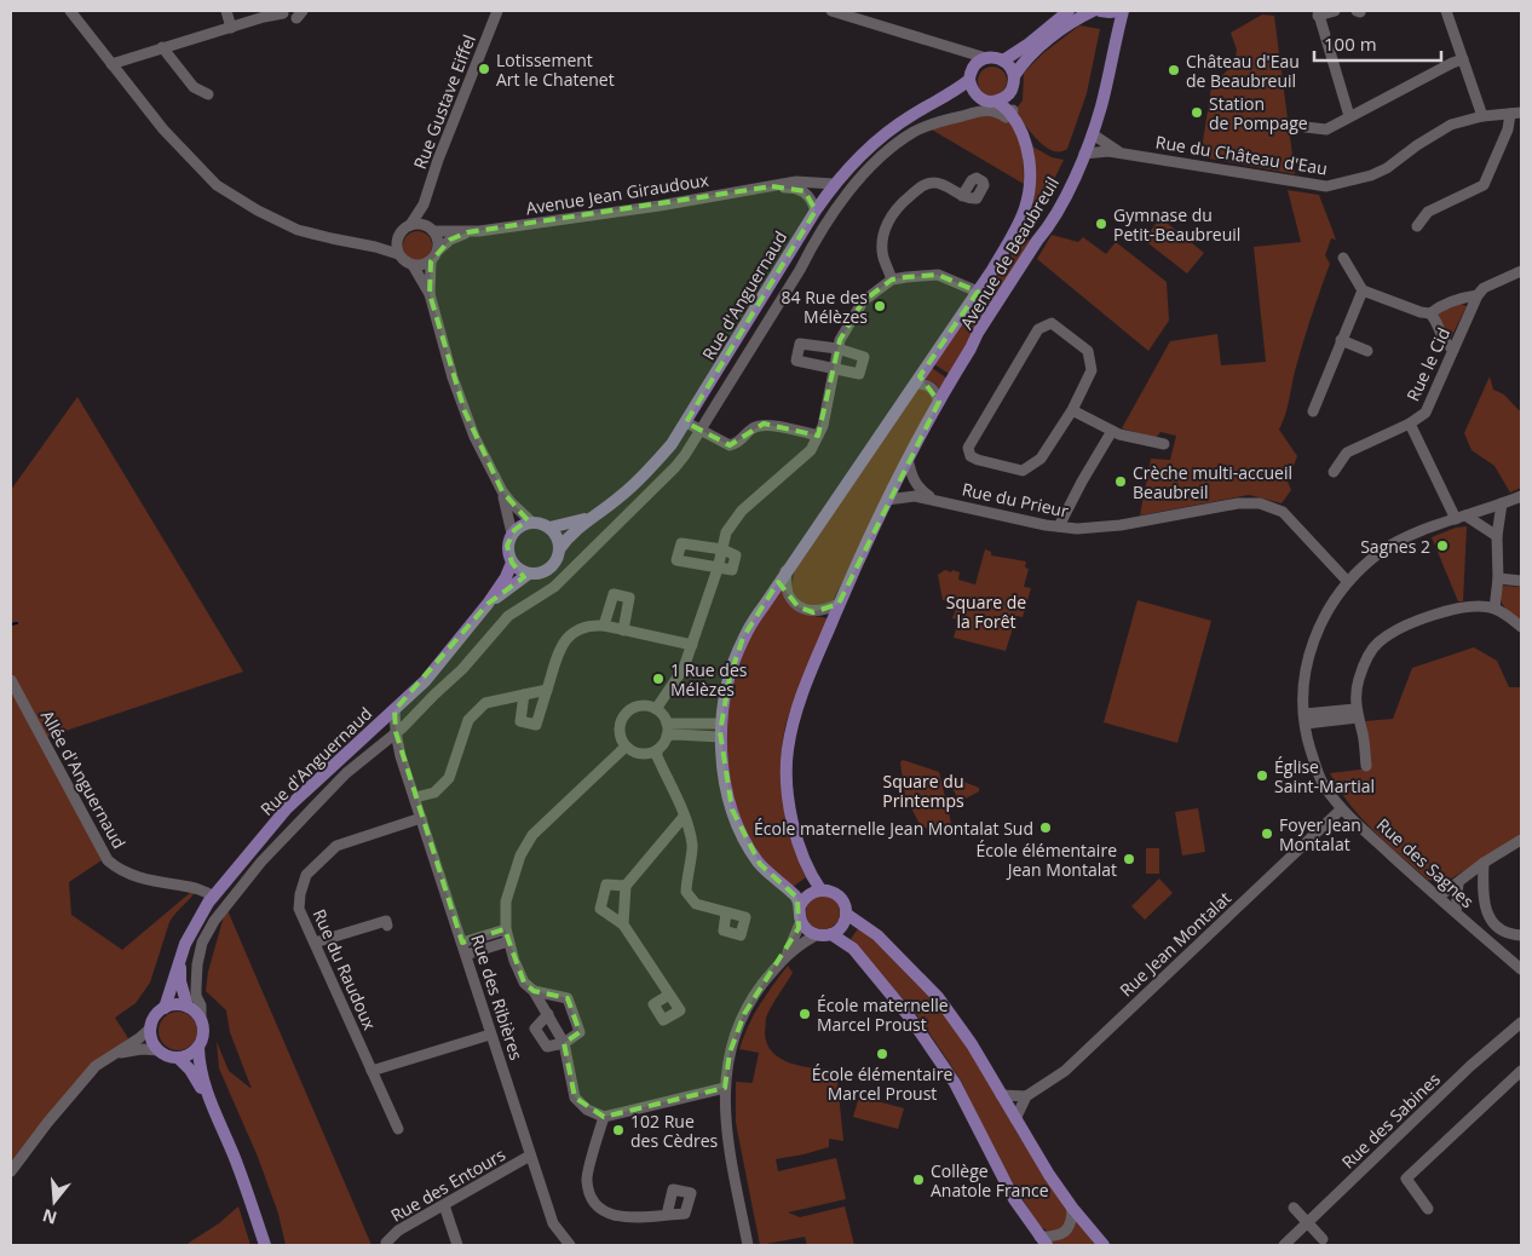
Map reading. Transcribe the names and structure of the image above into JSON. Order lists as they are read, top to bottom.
{
  "streets": {
    "main road": ["Avenue de Beaubreuil", "Rue d'Anguernaud"],
    "street": [
      "Rue Gustave Eiffel",
      "Rue du Château d'Eau",
      "Avenue Jean Giraudoux",
      "Rue le Cid",
      "Rue du Prieur",
      "Allée d'Anguernaud",
      "Rue des Sagnes",
      "Rue Jean Montalat",
      "Rue du Raudoux",
      "Rue des Ribières",
      "Rue des Sabines",
      "Rue des Entours"
    ]
  },
  "crossings": [
    ["Rue Gustave Eiffel", "Avenue Jean Giraudoux"],
    ["Avenue Jean Giraudoux", "Rue d'Anguernaud"],
    ["Avenue de Beaubreuil", "Rue d'Anguernaud"],
    ["Avenue de Beaubreuil", "Rue du Prieur"],
    ["Rue d'Anguernaud", "Allée d'Anguernaud"],
    ["Rue d'Anguernaud", "Rue des Ribières"],
    ["Rue le Cid", "Rue des Sagnes"],
    ["Rue du Prieur", "Rue des Sagnes"],
    ["Rue des Sagnes", "Rue Jean Montalat"],
    ["Rue du Raudoux", "Rue des Ribières"],
    ["Rue des Ribières", "Rue des Entours"]
  ],
  "parks": ["Square de la Forêt", "Square du Printemps"],
  "places": [
    "Lotissement Art le Chatenet",
    "Château d'Eau de Beaubreuil",
    "Station de Pompage",
    "Gymnase du Petit-Beaubreuil",
    "84 Rue des Mélèzes",
    "Crèche multi-accueil Beaubreil",
    "Sagnes 2",
    "1 Rue des Mélèzes",
    "Église Saint-Martial",
    "École maternelle Jean Montalat Sud",
    "Foyer Jean Montalat",
    "École élémentaire Jean Montalat",
    "École maternelle Marcel Proust",
    "École élémentaire Marcel Proust",
    "102 Rue des Cèdres",
    "Collège Anatole France"
  ],
  "scale_bar": "100 m",
  "north": "bottom"
}
